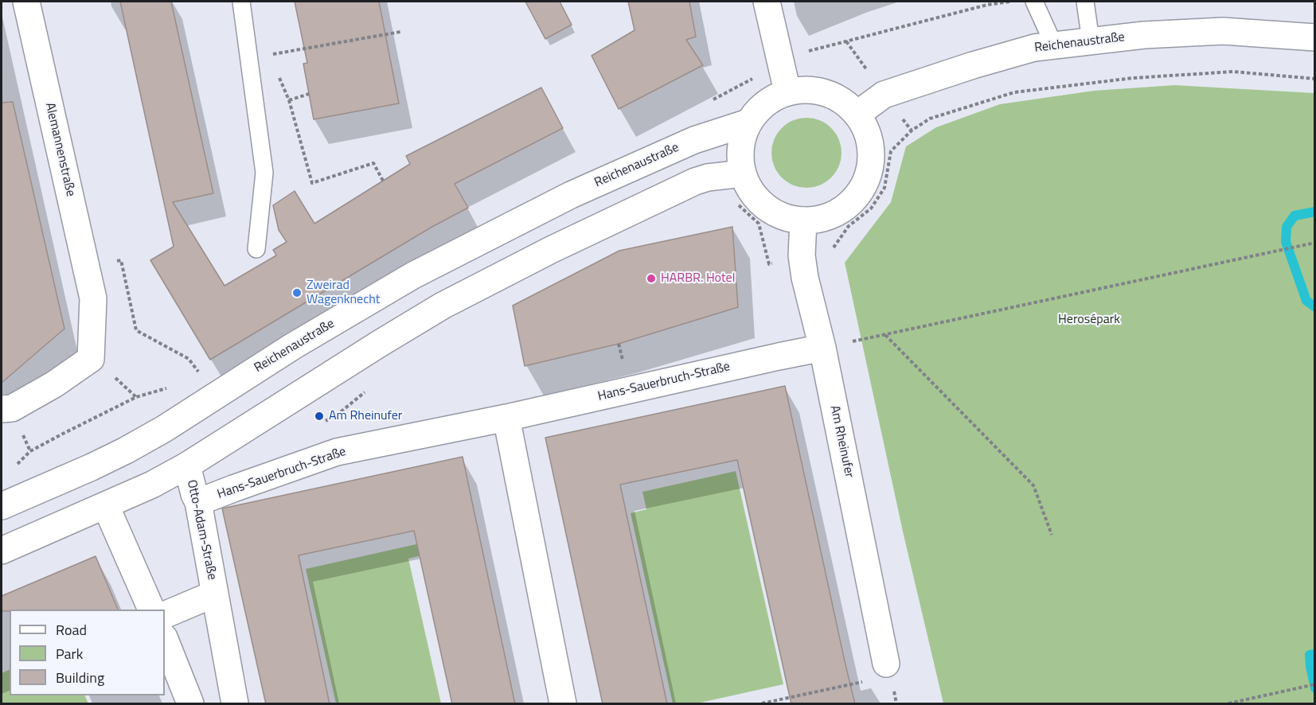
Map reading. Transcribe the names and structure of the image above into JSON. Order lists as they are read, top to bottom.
{
  "streets": {
    "main road": [
      "Reichenaustraße",
      "Alemannenstraße",
      "Hans-Sauerbruch-Straße",
      "Am Rheinufer",
      "Otto-Adam-Straße"
    ]
  },
  "crossings": [
    ["Reichenaustraße", "Am Rheinufer"],
    ["Hans-Sauerbruch-Straße", "Am Rheinufer"],
    ["Hans-Sauerbruch-Straße", "Otto-Adam-Straße"]
  ],
  "parks": ["Herosépark"],
  "places": ["HARBR. Hotel", "Zweirad Wagenknecht", "Am Rheinufer"],
  "legend": ["Road", "Park", "Building"]
}
